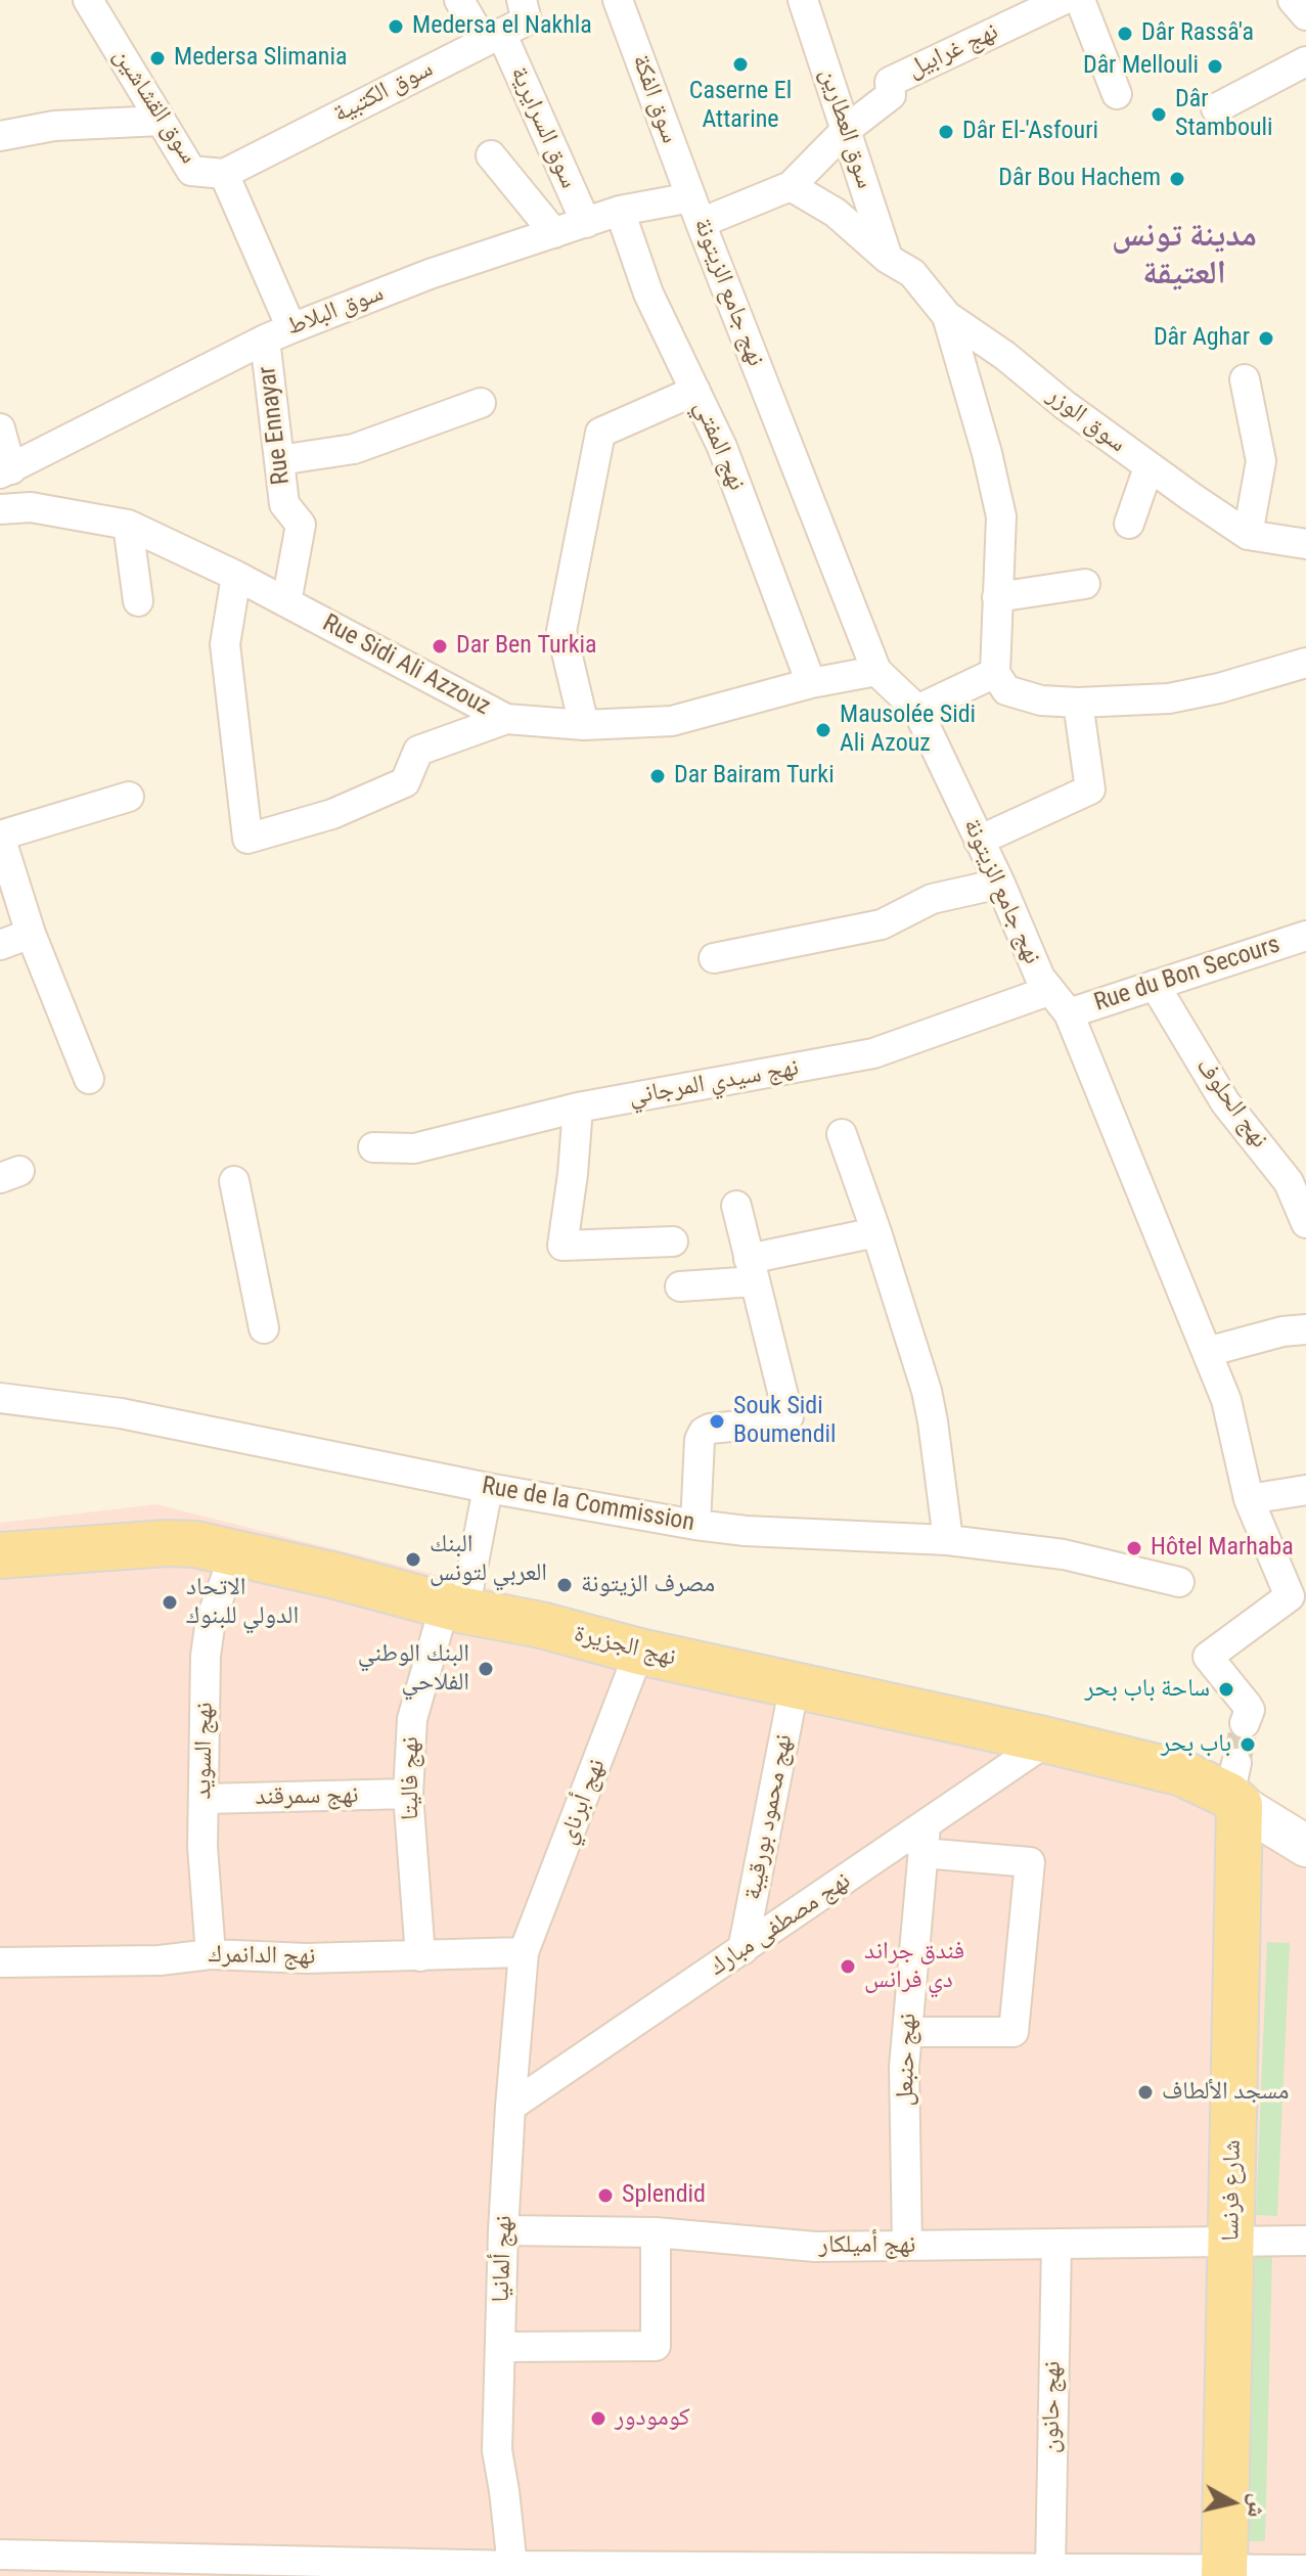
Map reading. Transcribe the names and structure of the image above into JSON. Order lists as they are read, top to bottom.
{
  "streets": {
    "main road": ["نهج الجزيرة", "شارع فرنسا"],
    "street": [
      "نهج غرابيل",
      "سوق الكتبية",
      "سوق الفكة",
      "سوق القشاشين",
      "سوق السرايرية",
      "سوق العطارين",
      "نهج جامع الزيتونة",
      "سوق البلاط",
      "سوق الوزر",
      "Rue Ennayar",
      "نهج المفتي",
      "Rue Sidi Ali Azzouz",
      "Rue du Bon Secours",
      "نهج سيدي المرجاني",
      "نهج الحلوف",
      "Rue de la Commission",
      "نهج السويد",
      "نهج فاليتا",
      "نهج سمرقند",
      "نهج أبرناي",
      "نهج محمود بورقيبة",
      "نهج مصطفى مبارك",
      "نهج الدانمرك",
      "نهج حنبعل",
      "نهج أميلكار",
      "نهج ألمانيا",
      "نهج حانون"
    ]
  },
  "crossings": [
    ["نهج غرابيل", "سوق الفكة"],
    ["نهج غرابيل", "سوق العطارين"],
    ["نهج غرابيل", "نهج جامع الزيتونة"],
    ["نهج غرابيل", "سوق البلاط"],
    ["سوق الكتبية", "سوق القشاشين"],
    ["سوق الكتبية", "سوق السرايرية"],
    ["سوق الفكة", "نهج جامع الزيتونة"],
    ["سوق الفكة", "سوق البلاط"],
    ["سوق القشاشين", "سوق البلاط"],
    ["سوق القشاشين", "Rue Ennayar"],
    ["سوق السرايرية", "سوق البلاط"],
    ["سوق العطارين", "سوق الوزر"],
    ["نهج جامع الزيتونة", "سوق البلاط"],
    ["نهج جامع الزيتونة", "Rue Sidi Ali Azzouz"],
    ["نهج جامع الزيتونة", "Rue du Bon Secours"],
    ["نهج جامع الزيتونة", "نهج سيدي المرجاني"],
    ["سوق البلاط", "Rue Ennayar"],
    ["سوق البلاط", "نهج المفتي"],
    ["Rue Ennayar", "Rue Sidi Ali Azzouz"],
    ["نهج المفتي", "Rue Sidi Ali Azzouz"],
    ["Rue du Bon Secours", "نهج الحلوف"],
    ["Rue de la Commission", "نهج فاليتا"],
    ["نهج الجزيرة", "نهج السويد"],
    ["نهج الجزيرة", "نهج فاليتا"],
    ["نهج الجزيرة", "نهج أبرناي"],
    ["نهج الجزيرة", "نهج محمود بورقيبة"],
    ["نهج الجزيرة", "نهج مصطفى مبارك"],
    ["نهج الجزيرة", "شارع فرنسا"],
    ["نهج السويد", "نهج سمرقند"],
    ["نهج السويد", "نهج الدانمرك"],
    ["نهج فاليتا", "نهج سمرقند"],
    ["نهج فاليتا", "نهج الدانمرك"],
    ["نهج أبرناي", "نهج الدانمرك"],
    ["نهج أبرناي", "نهج ألمانيا"],
    ["نهج محمود بورقيبة", "نهج مصطفى مبارك"],
    ["نهج مصطفى مبارك", "نهج حنبعل"],
    ["نهج مصطفى مبارك", "نهج ألمانيا"],
    ["نهج الدانمرك", "نهج ألمانيا"],
    ["نهج حنبعل", "نهج أميلكار"],
    ["شارع فرنسا", "نهج أميلكار"],
    ["نهج أميلكار", "نهج ألمانيا"],
    ["نهج أميلكار", "نهج حانون"]
  ],
  "districts": ["مدينة تونس العتيقة"],
  "places": [
    "Medersa el Nakhla",
    "Dâr Rassâ'a",
    "Medersa Slimania",
    "Caserne El Attarine",
    "Dâr Mellouli",
    "Dâr Stambouli",
    "Dâr El-'Asfouri",
    "Dâr Bou Hachem",
    "Dâr Aghar",
    "Dar Ben Turkia",
    "Mausolée Sidi Ali Azouz",
    "Dar Bairam Turki",
    "Souk Sidi Boumendil",
    "Hôtel Marhaba",
    "البنك العربي لتونس",
    "مصرف الزيتونة",
    "الاتحاد الدولي للبنوك",
    "البنك الوطني الفلاحي",
    "ساحة باب بحر",
    "باب بحر",
    "فندق جراند دي فرانس",
    "مسجد الألطاف",
    "Splendid",
    "كومودور"
  ],
  "north": "right"
}
